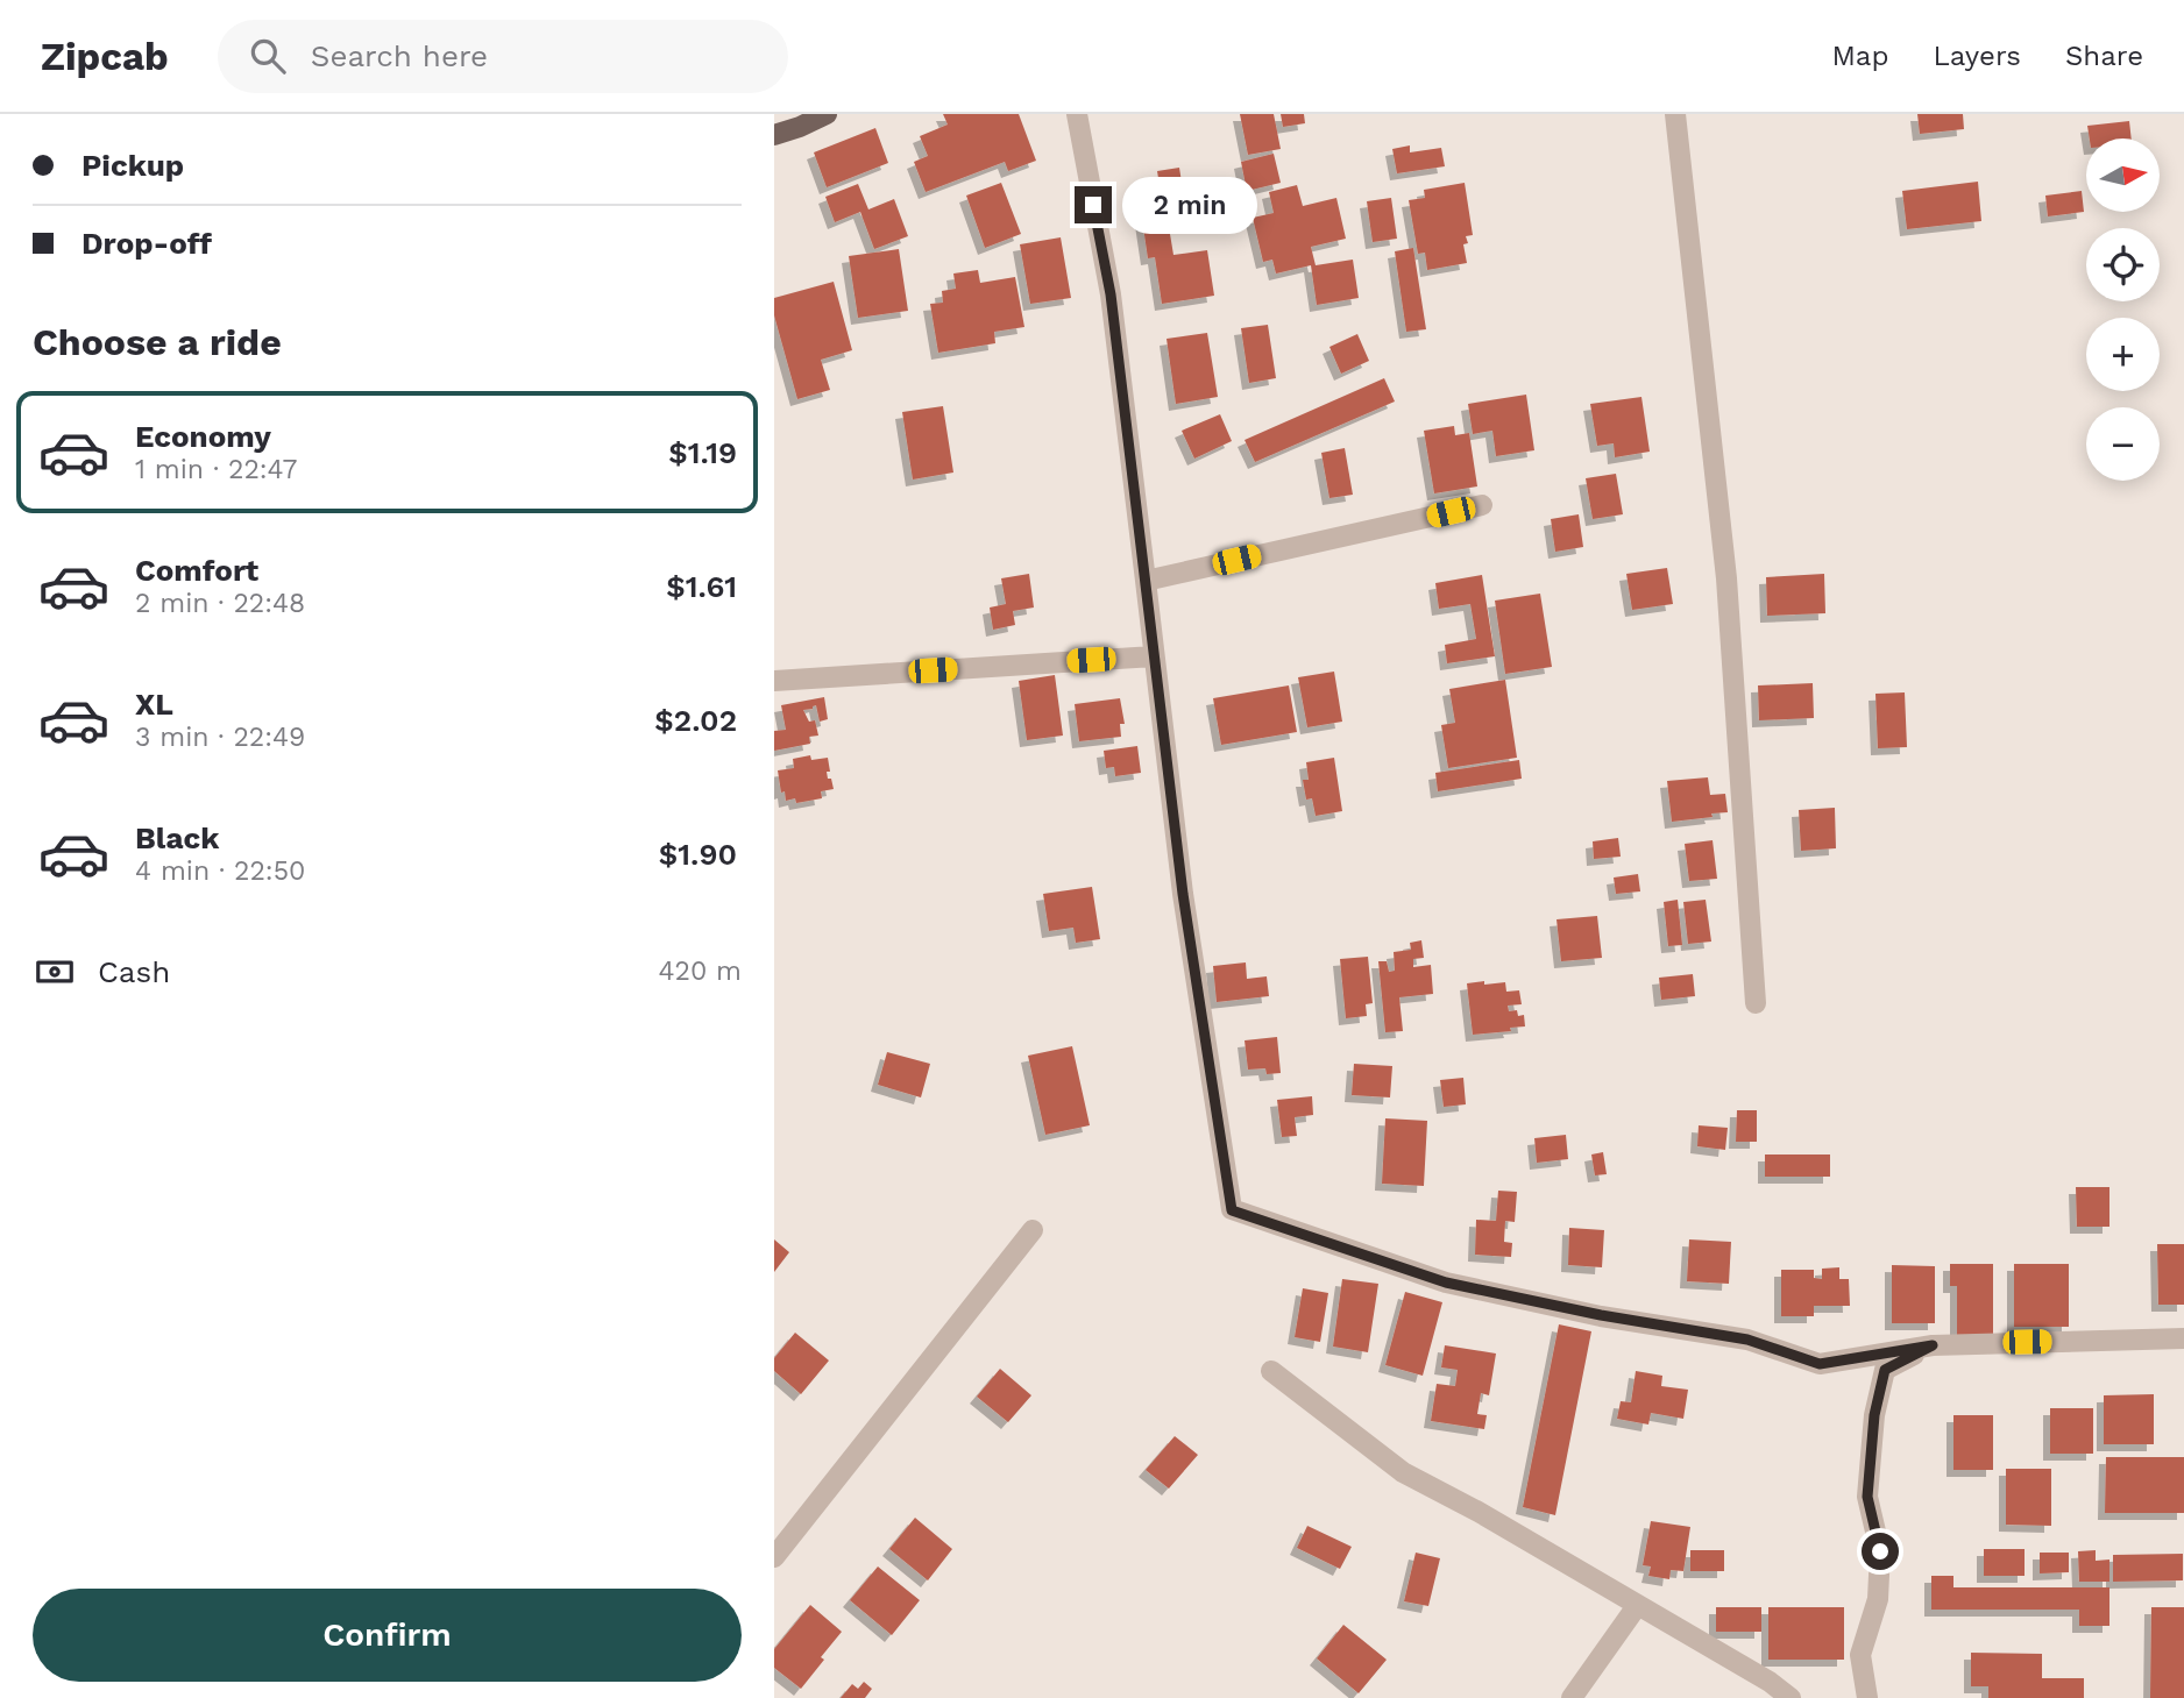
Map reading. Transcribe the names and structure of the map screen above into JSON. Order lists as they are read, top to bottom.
{
  "north": "right",
  "page": {
    "header": "Zipcab",
    "search": "Search here",
    "nav": ["Map", "Layers", "Share"],
    "banner": ["Pickup", "Drop-off"],
    "map_buttons": ["+", "−"],
    "bubble": "2 min",
    "heading": "Choose a ride",
    "list": [
      {
        "name": "Economy",
        "note": "1 min · 22:47",
        "value": "$1.19"
      },
      {
        "name": "Comfort",
        "note": "2 min · 22:48",
        "value": "$1.61"
      },
      {
        "name": "XL",
        "note": "3 min · 22:49",
        "value": "$2.02"
      },
      {
        "name": "Black",
        "note": "4 min · 22:50",
        "value": "$1.90"
      }
    ],
    "pay": ["Cash", "420 m"],
    "buttons": "Confirm"
  }
}
